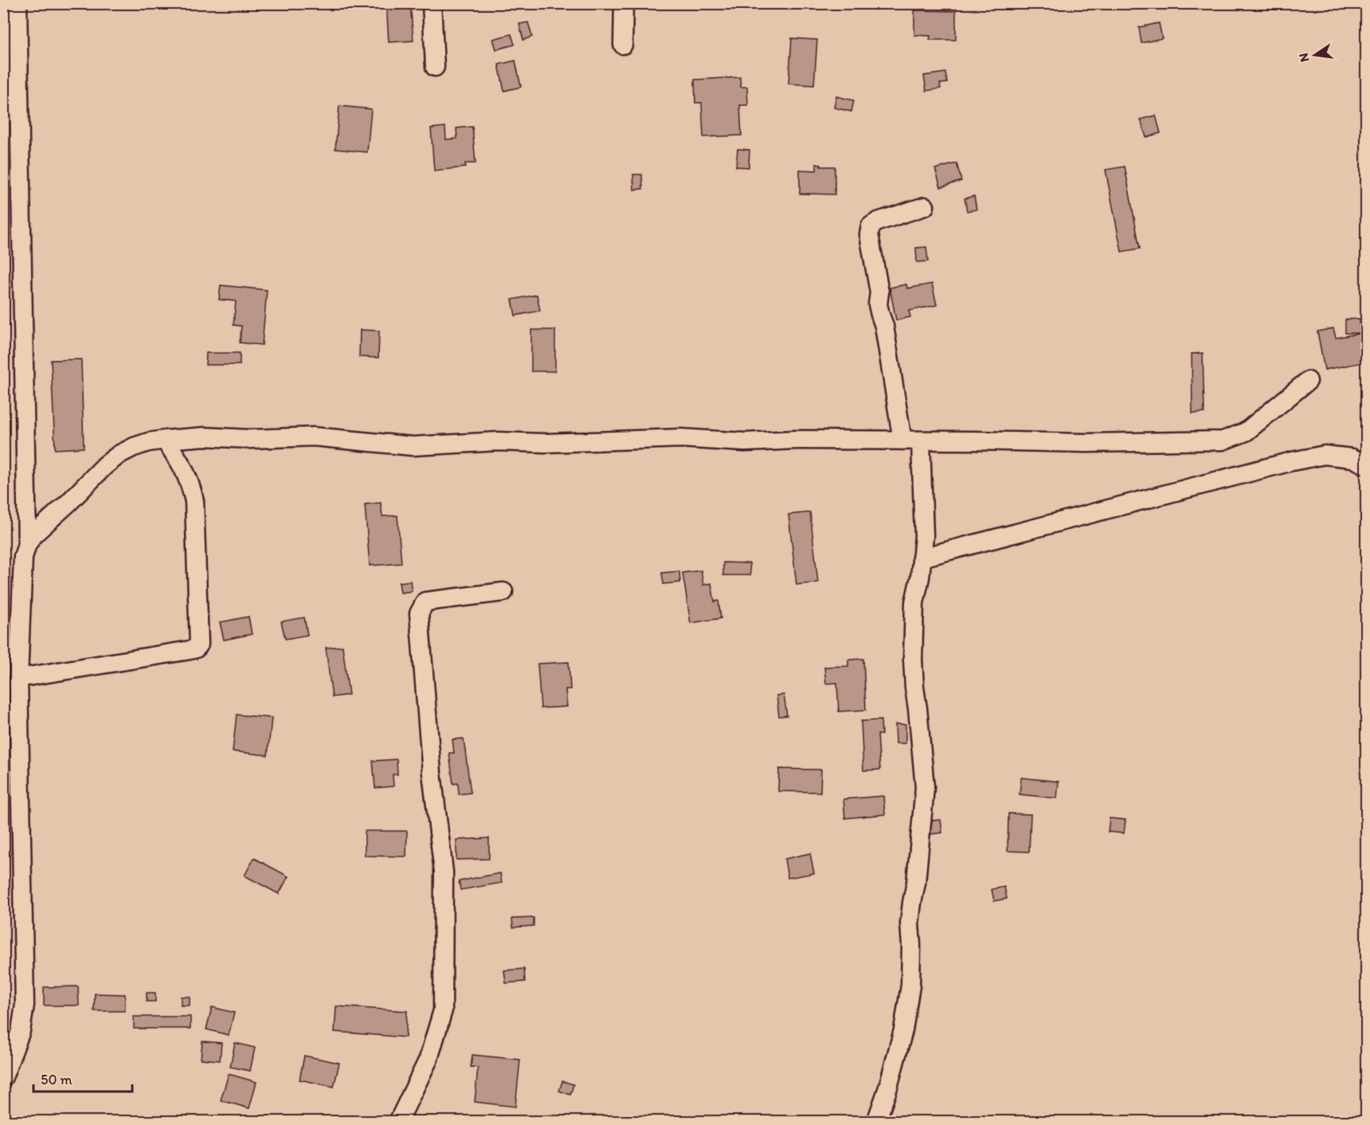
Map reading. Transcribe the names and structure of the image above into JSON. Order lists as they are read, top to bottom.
{
  "scale_bar": "50 m",
  "north": "left"
}
